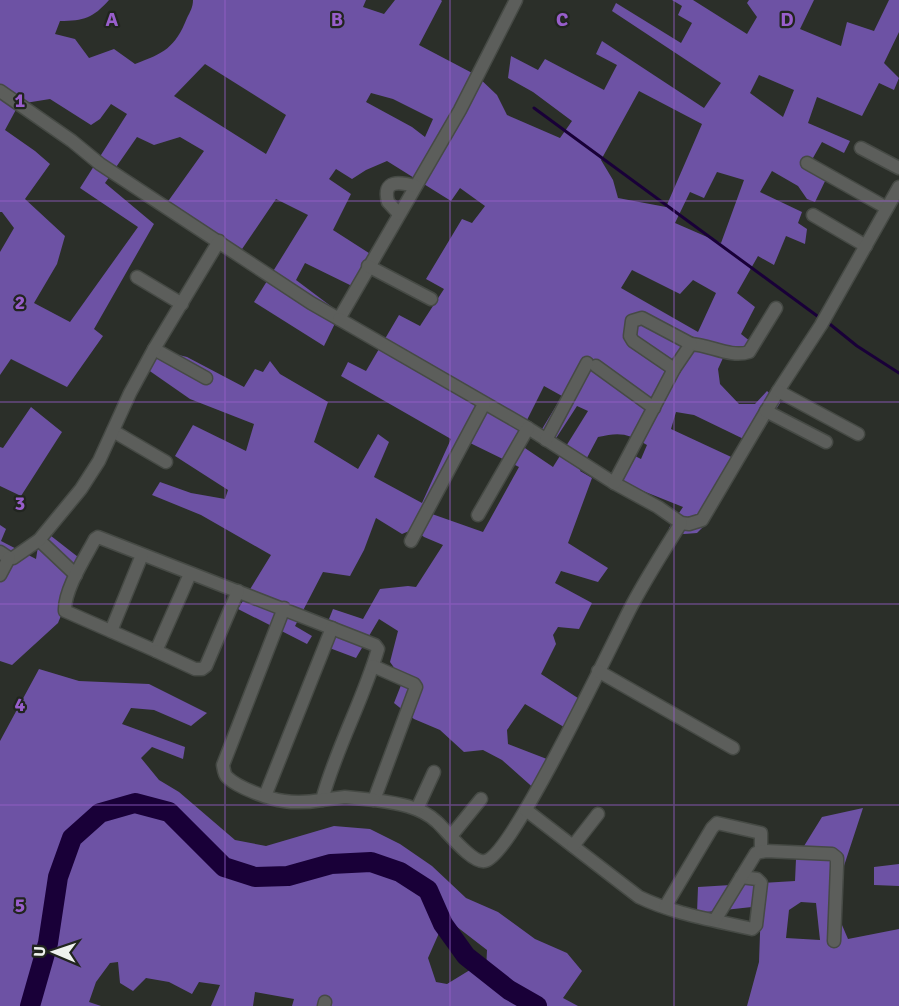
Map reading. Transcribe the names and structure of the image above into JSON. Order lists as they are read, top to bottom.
{
  "north": "left",
  "grid": {
    "columns": [
      "A",
      "B",
      "C",
      "D"
    ],
    "rows": [
      "1",
      "2",
      "3",
      "4",
      "5"
    ]
  }
}
